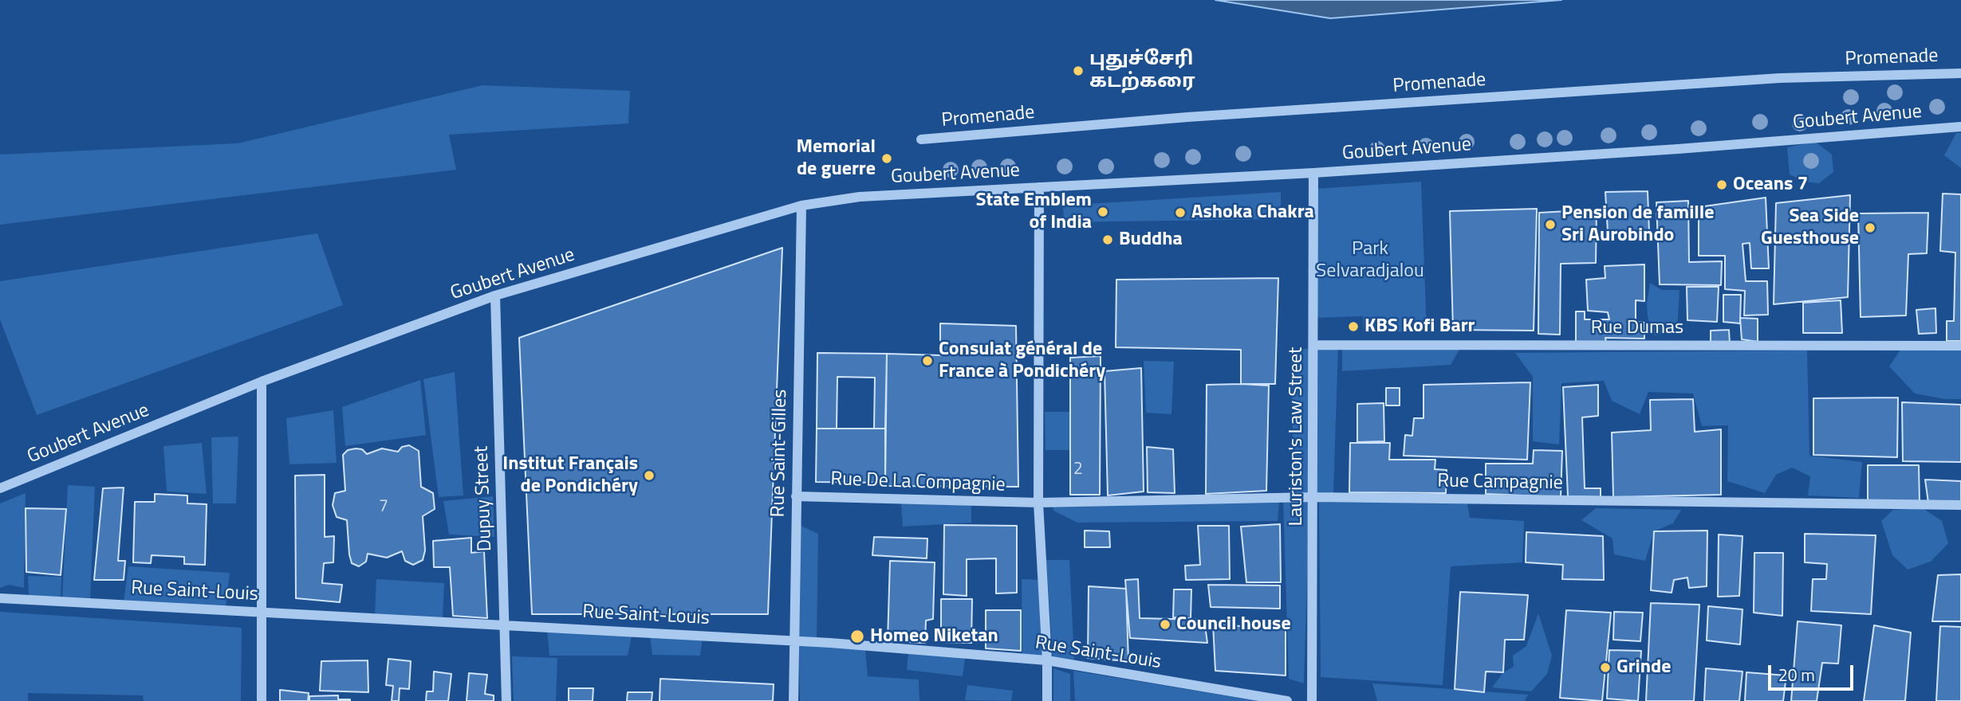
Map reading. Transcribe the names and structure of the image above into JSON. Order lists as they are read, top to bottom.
{
  "streets": {
    "street": [
      "Promenade",
      "Goubert Avenue",
      "Rue Dumas",
      "Lauriston's Law Street",
      "Rue Saint-Gilles",
      "Rue De La Compagnie",
      "Rue Campagnie",
      "Dupuy Street",
      "Rue Saint-Louis"
    ]
  },
  "crossings": [
    ["Goubert Avenue", "Lauriston's Law Street"],
    ["Goubert Avenue", "Rue Saint-Gilles"],
    ["Goubert Avenue", "Dupuy Street"],
    ["Rue Dumas", "Lauriston's Law Street"],
    ["Lauriston's Law Street", "Rue Campagnie"],
    ["Rue Saint-Gilles", "Rue De La Compagnie"],
    ["Rue Saint-Gilles", "Rue Saint-Louis"],
    ["Rue De La Compagnie", "Rue Campagnie"],
    ["Dupuy Street", "Rue Saint-Louis"]
  ],
  "parks": ["Park Selvaradjalou"],
  "places": [
    "புதுச்சேரி கடற்கரை",
    "Memorial de guerre",
    "Oceans 7",
    "State Emblem of India",
    "Ashoka Chakra",
    "Pension de famille Sri Aurobindo",
    "Sea Side Guesthouse",
    "Buddha",
    "KBS Kofi Barr",
    "Consulat général de France à Pondichéry",
    "Institut Français de Pondichéry",
    "Council house",
    "Homeo Niketan",
    "Grinde"
  ],
  "house_numbers": ["2", "7"],
  "scale_bar": "20 m"
}
